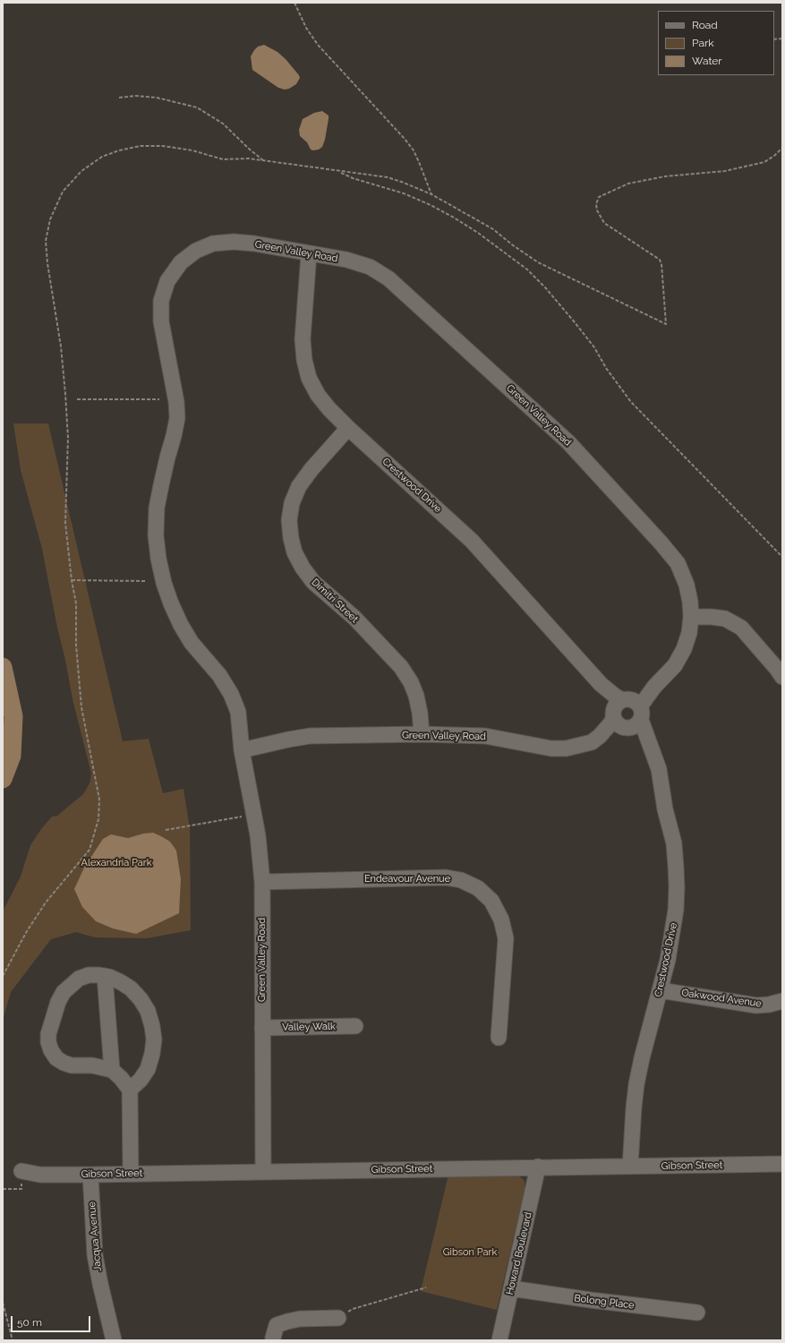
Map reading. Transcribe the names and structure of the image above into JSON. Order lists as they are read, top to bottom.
{
  "streets": {
    "street": [
      "Green Valley Road",
      "Crestwood Drive",
      "Dimitri Street",
      "Endeavour Avenue",
      "Oakwood Avenue",
      "Valley Walk",
      "Gibson Street",
      "Jacqua Avenue",
      "Howard Boulevard",
      "Bolong Place"
    ]
  },
  "crossings": [
    ["Green Valley Road", "Crestwood Drive"],
    ["Green Valley Road", "Dimitri Street"],
    ["Green Valley Road", "Endeavour Avenue"],
    ["Green Valley Road", "Valley Walk"],
    ["Green Valley Road", "Gibson Street"],
    ["Crestwood Drive", "Dimitri Street"],
    ["Crestwood Drive", "Oakwood Avenue"],
    ["Crestwood Drive", "Gibson Street"],
    ["Gibson Street", "Jacqua Avenue"],
    ["Gibson Street", "Howard Boulevard"],
    ["Howard Boulevard", "Bolong Place"]
  ],
  "parks": ["Alexandria Park", "Gibson Park"],
  "legend": ["Road", "Park", "Water"],
  "scale_bar": "50 m"
}
